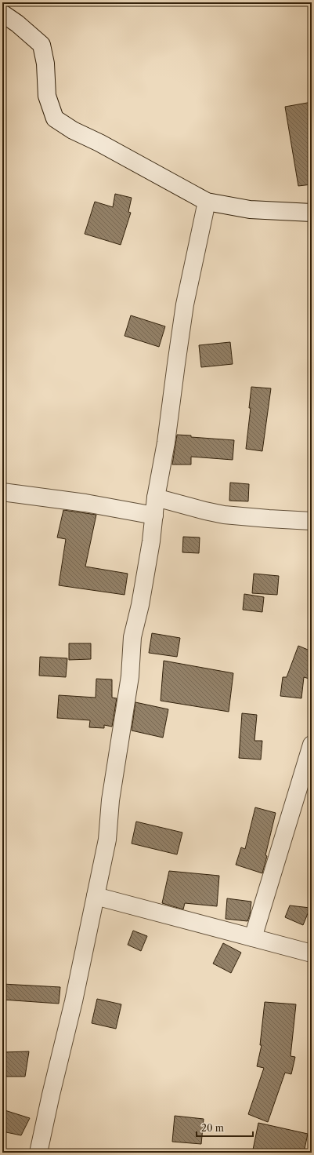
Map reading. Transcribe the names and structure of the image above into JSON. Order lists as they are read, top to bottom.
{
  "scale_bar": "20 m"
}
